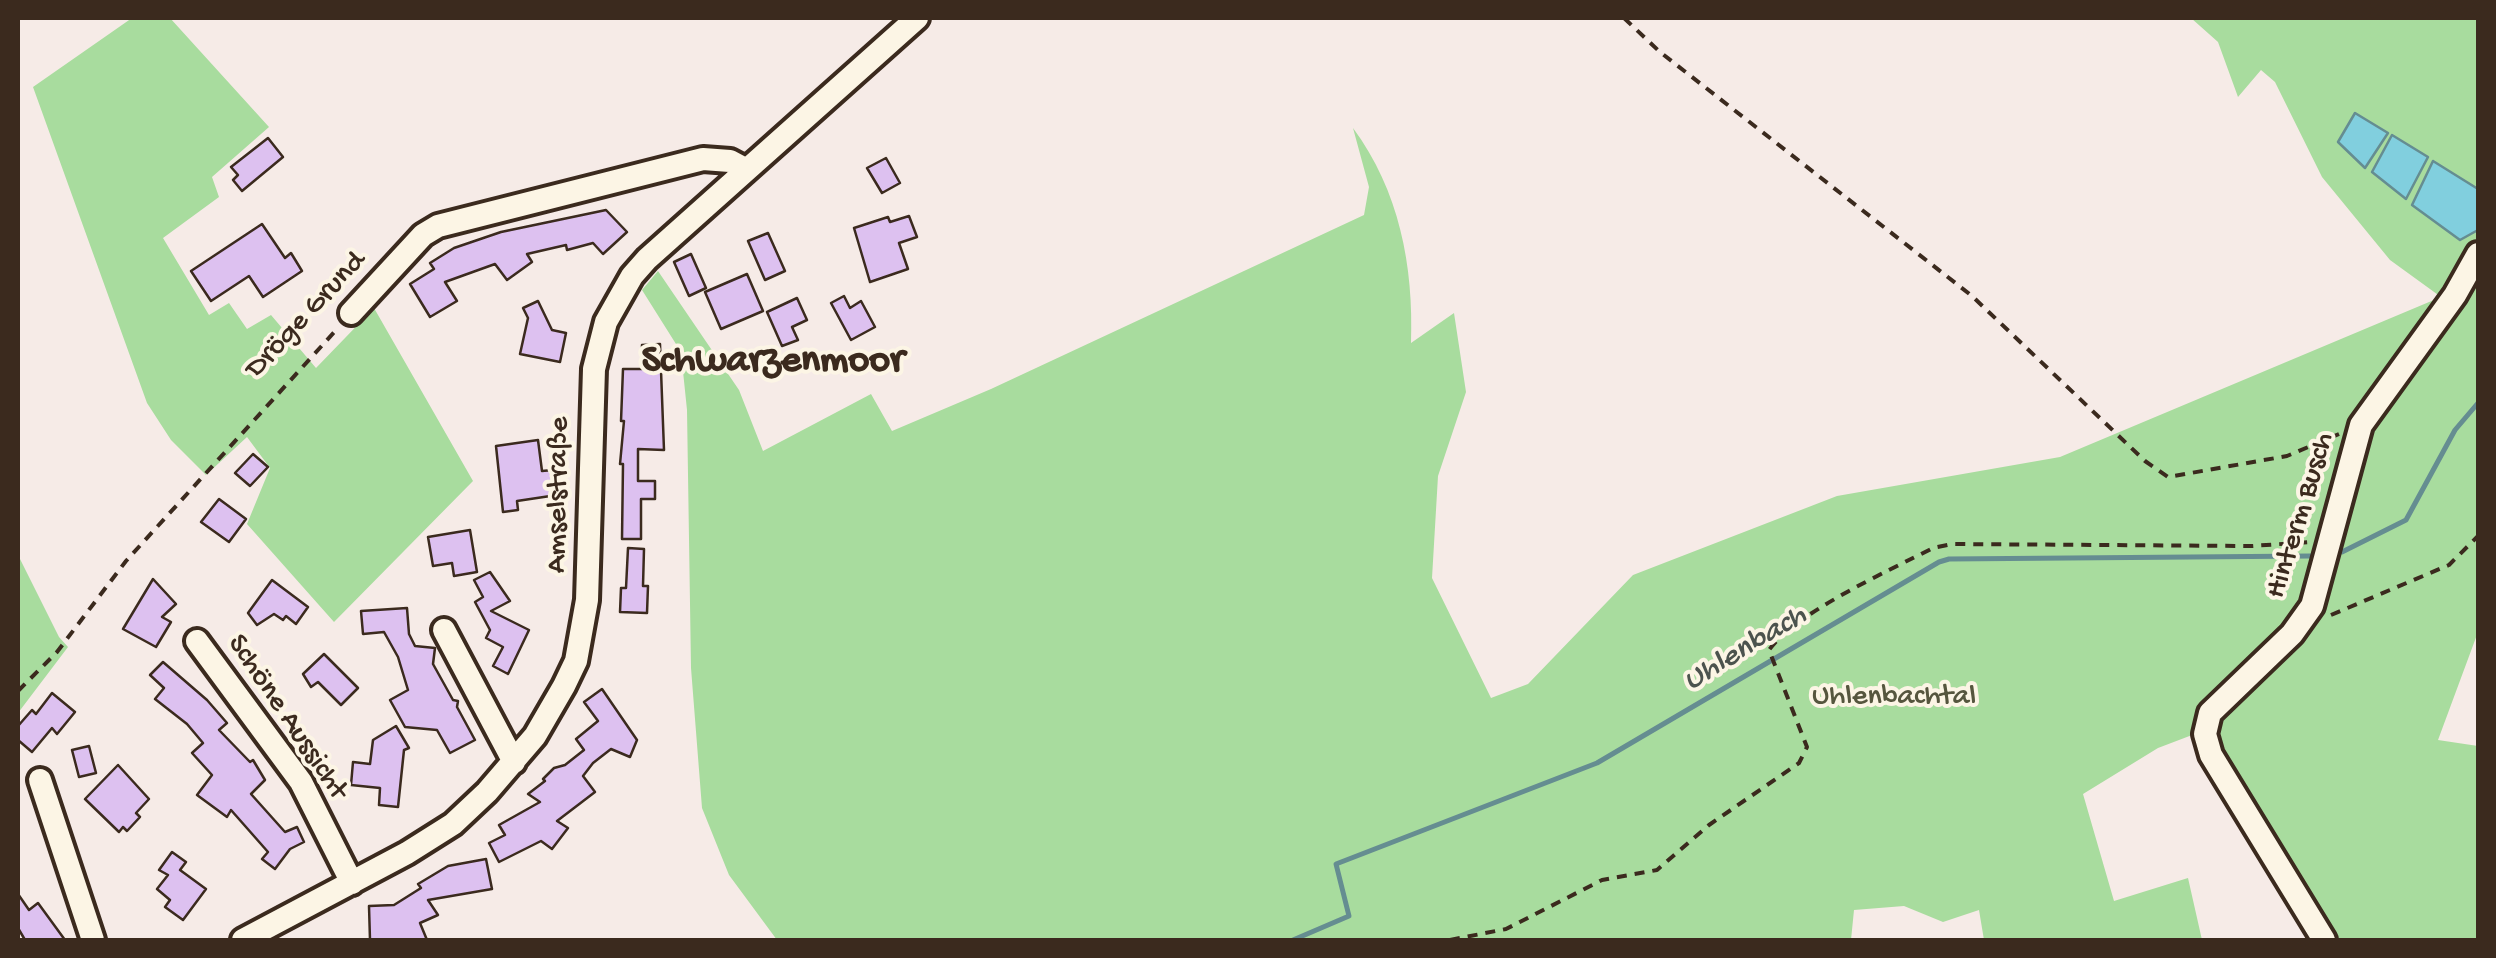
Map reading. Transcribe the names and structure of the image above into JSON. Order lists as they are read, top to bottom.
{
  "streets": {
    "street": [
      "Dröge Grund",
      "Amselstraße",
      "Hinterm Busch",
      "Schöne Aussicht"
    ]
  },
  "crossings": [
    ["Dröge Grund", "Amselstraße"],
    ["Amselstraße", "Schöne Aussicht"]
  ],
  "districts": ["Schwarzenmoor"],
  "water": ["Uhlenbach"],
  "parks": ["Uhlenbachtal"]
}
